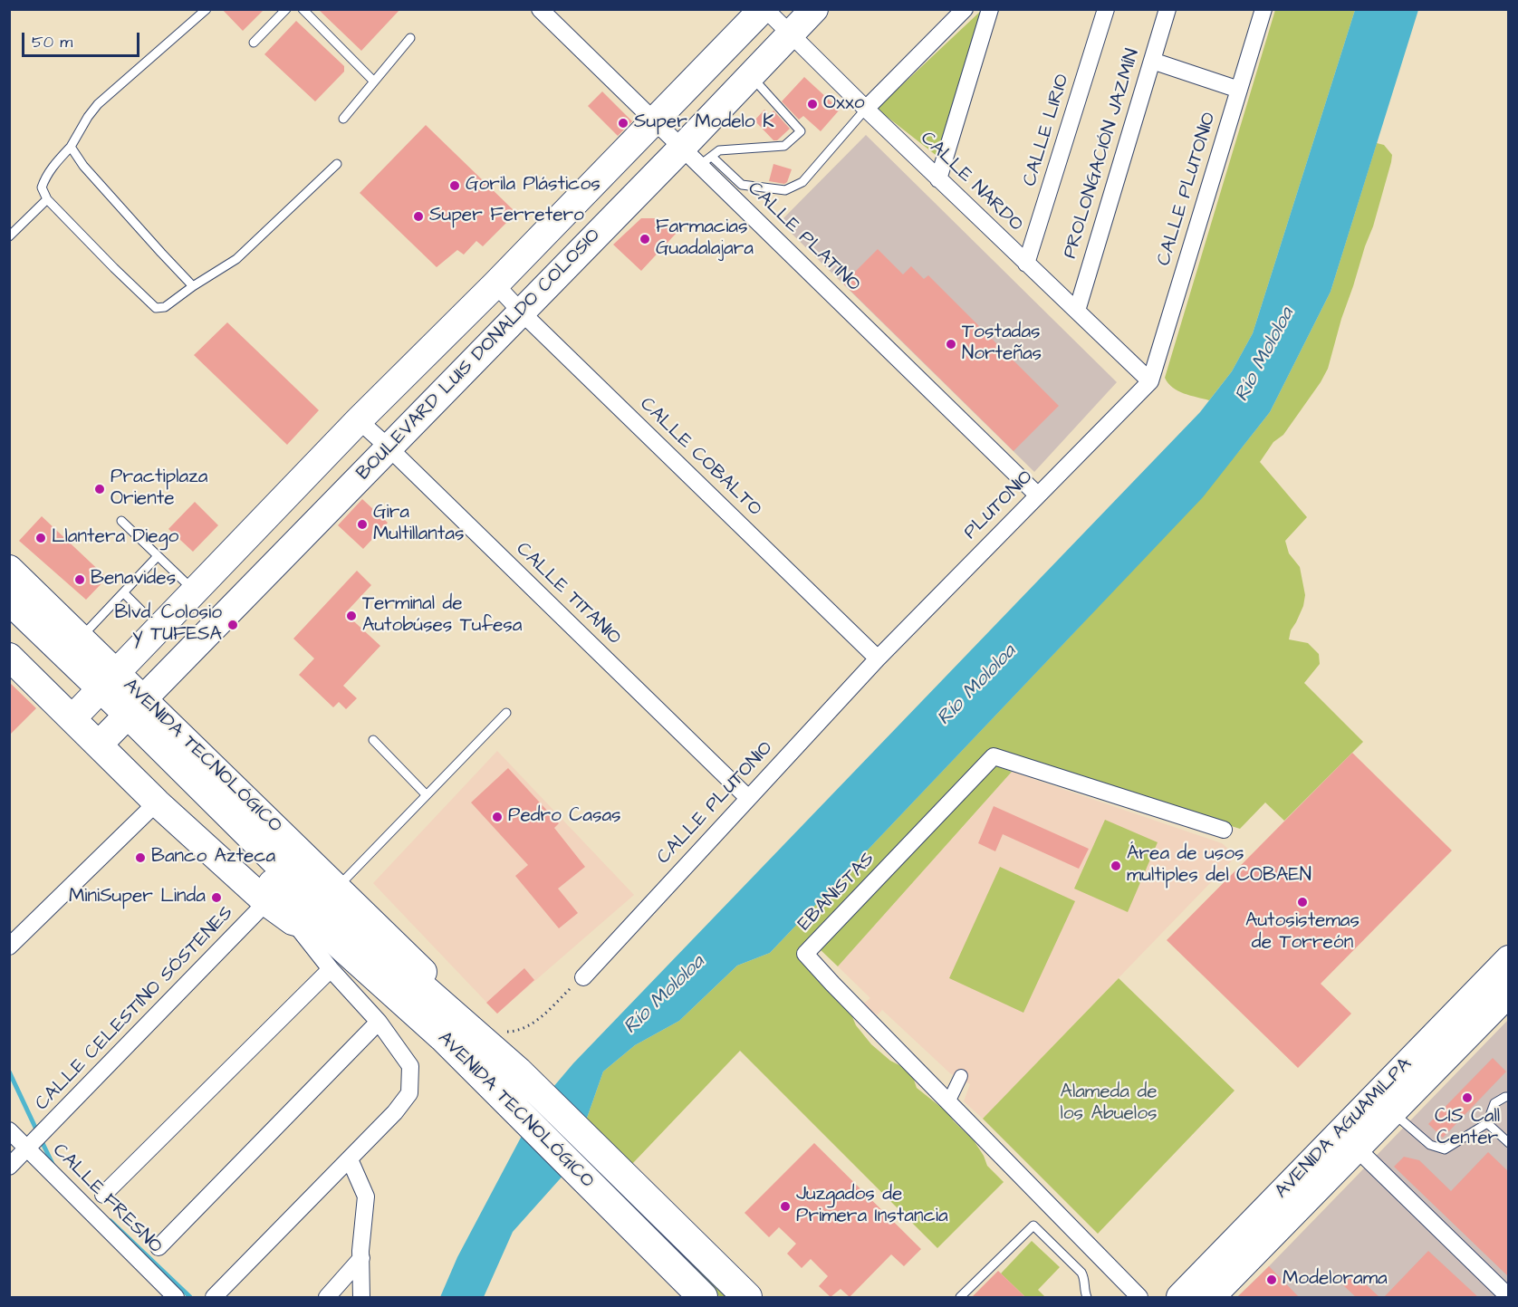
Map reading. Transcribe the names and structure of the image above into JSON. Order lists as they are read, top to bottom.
{
  "streets": {
    "highway": ["AVENIDA TECNOLÓGICO"],
    "main road": ["BOULEVARD LUIS DONALDO COLOSIO", "AVENIDA AGUAMILPA"],
    "street": [
      "CALLE LIRIO",
      "PROLONGACIÓN JAZMÍN",
      "CALLE NARDO",
      "CALLE PLUTONIO",
      "CALLE PLATINO",
      "CALLE COBALTO",
      "PLUTONIO",
      "CALLE TITANIO",
      "EBANISTAS",
      "CALLE CELESTINO SÓSTENES",
      "CALLE FRESNO"
    ]
  },
  "crossings": [
    ["CALLE LIRIO", "CALLE NARDO"],
    ["PROLONGACIÓN JAZMÍN", "CALLE NARDO"],
    ["CALLE NARDO", "CALLE PLUTONIO"],
    ["CALLE NARDO", "BOULEVARD LUIS DONALDO COLOSIO"],
    ["CALLE NARDO", "PLUTONIO"],
    ["CALLE PLUTONIO", "CALLE COBALTO"],
    ["CALLE PLUTONIO", "PLUTONIO"],
    ["CALLE PLUTONIO", "CALLE TITANIO"],
    ["CALLE PLATINO", "BOULEVARD LUIS DONALDO COLOSIO"],
    ["CALLE PLATINO", "PLUTONIO"],
    ["BOULEVARD LUIS DONALDO COLOSIO", "CALLE COBALTO"],
    ["BOULEVARD LUIS DONALDO COLOSIO", "CALLE TITANIO"],
    ["BOULEVARD LUIS DONALDO COLOSIO", "AVENIDA TECNOLÓGICO"],
    ["CALLE COBALTO", "PLUTONIO"],
    ["AVENIDA TECNOLÓGICO", "CALLE CELESTINO SÓSTENES"],
    ["CALLE CELESTINO SÓSTENES", "CALLE FRESNO"]
  ],
  "water": ["Río Mololoa"],
  "parks": ["Alameda de los Abuelos"],
  "places": [
    "Oxxo",
    "Super Modelo K",
    "Gorila Plásticos",
    "Super Ferretero",
    "Farmacias Guadalajara",
    "Tostadas Norteñas",
    "Practiplaza Oriente",
    "Gira Multillantas",
    "Llantera Diego",
    "Benavides",
    "Terminal de Autobúses Tufesa",
    "Blvd. Colosio y TUFESA",
    "Pedro Casas",
    "Banco Azteca",
    "Área de usos multiples del COBAEN",
    "MiniSuper Linda",
    "Autosistemas de Torreón",
    "CIS Call Center",
    "Juzgados de Primera Instancia",
    "Modelorama"
  ],
  "scale_bar": "50 m"
}
